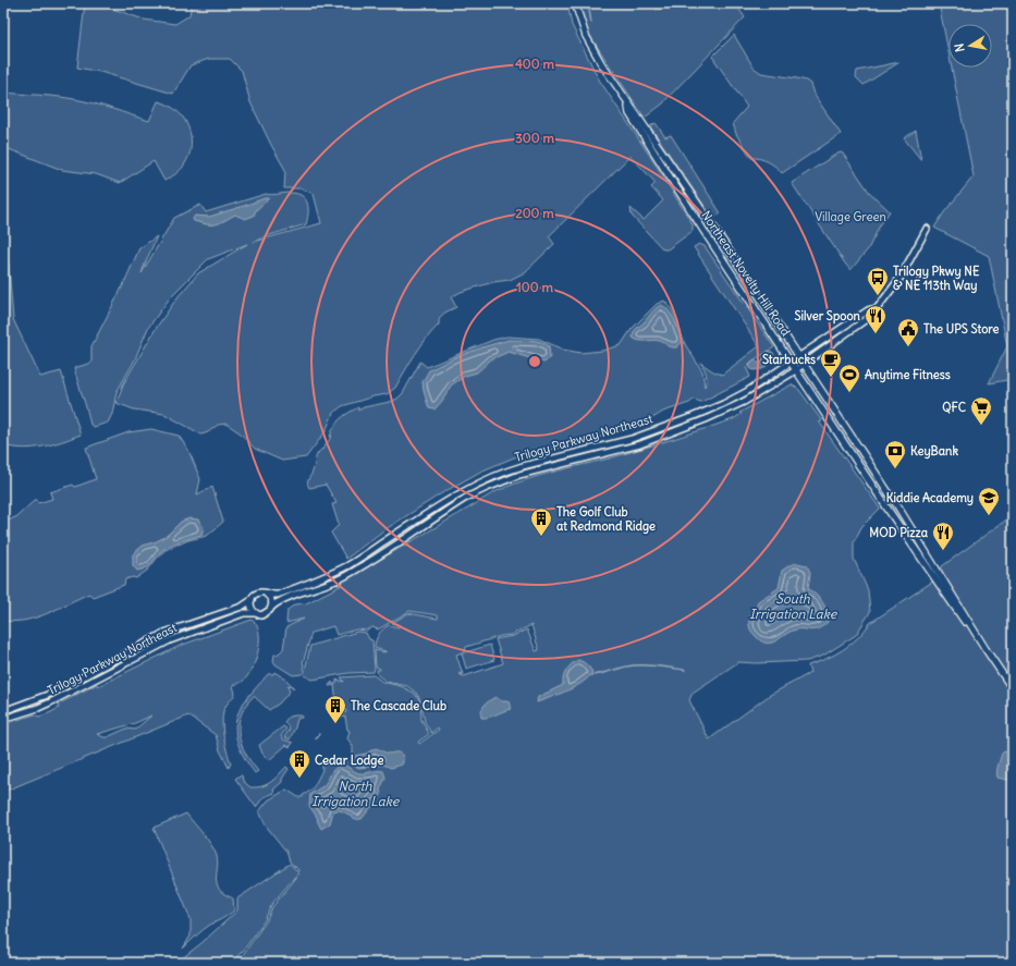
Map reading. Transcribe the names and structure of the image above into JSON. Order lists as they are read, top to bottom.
{
  "streets": {
    "main road": ["Northeast Novelty Hill Road"],
    "street": ["Trilogy Parkway Northeast"]
  },
  "crossings": [
    ["Northeast Novelty Hill Road", "Trilogy Parkway Northeast"]
  ],
  "water": ["South Irrigation Lake", "North Irrigation Lake"],
  "parks": ["Village Green"],
  "places": {
    "bus stop": ["Trilogy Pkwy NE & NE 113th Way"],
    "restaurant": ["Silver Spoon", "MOD Pizza"],
    "public building": ["The UPS Store"],
    "cafe": ["Starbucks"],
    "sports": ["Anytime Fitness"],
    "supermarket": ["QFC"],
    "bank": ["KeyBank"],
    "school or university": ["Kiddie Academy"],
    "building": ["The Golf Club at Redmond Ridge", "The Cascade Club", "Cedar Lodge"]
  },
  "north": "left",
  "rings": [
    "400 m",
    "300 m",
    "200 m",
    "100 m"
  ]
}
